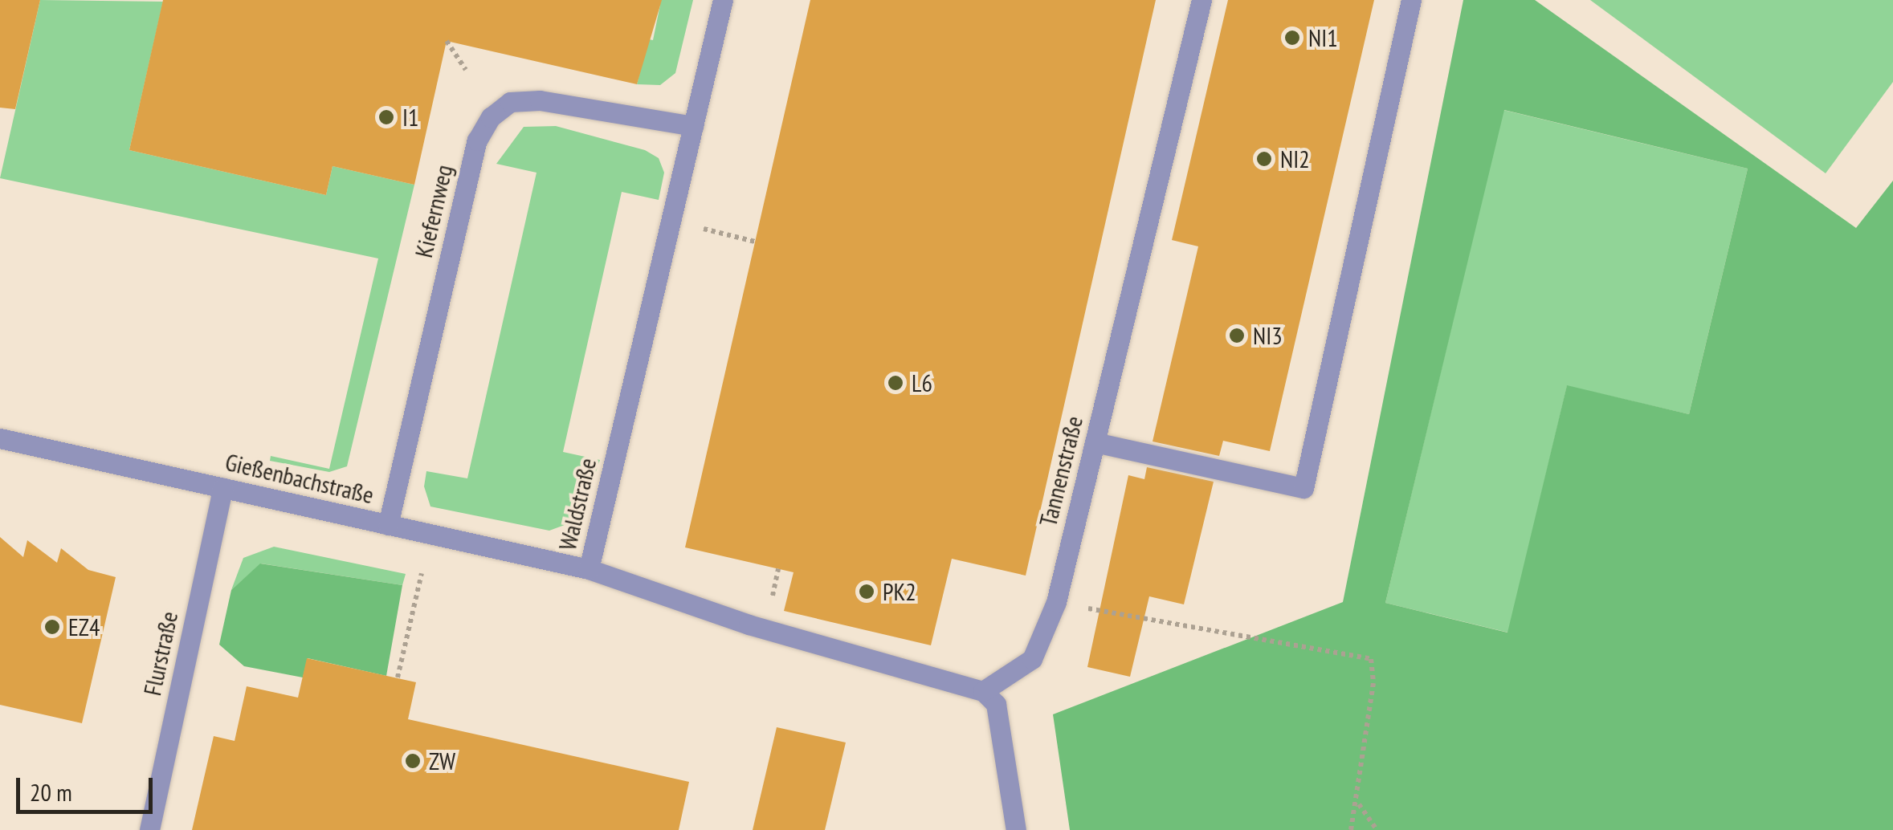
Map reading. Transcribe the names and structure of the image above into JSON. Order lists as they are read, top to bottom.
{
  "streets": {
    "lane": [
      "Kiefernweg",
      "Tannenstraße",
      "Gießenbachstraße",
      "Waldstraße",
      "Flurstraße"
    ]
  },
  "crossings": [
    ["Kiefernweg", "Gießenbachstraße"],
    ["Kiefernweg", "Waldstraße"],
    ["Tannenstraße", "Waldstraße"],
    ["Gießenbachstraße", "Waldstraße"],
    ["Gießenbachstraße", "Flurstraße"]
  ],
  "places": [
    "NI1",
    "I1",
    "NI2",
    "NI3",
    "L6",
    "PK2",
    "EZ4",
    "ZW"
  ],
  "scale_bar": "20 m"
}
